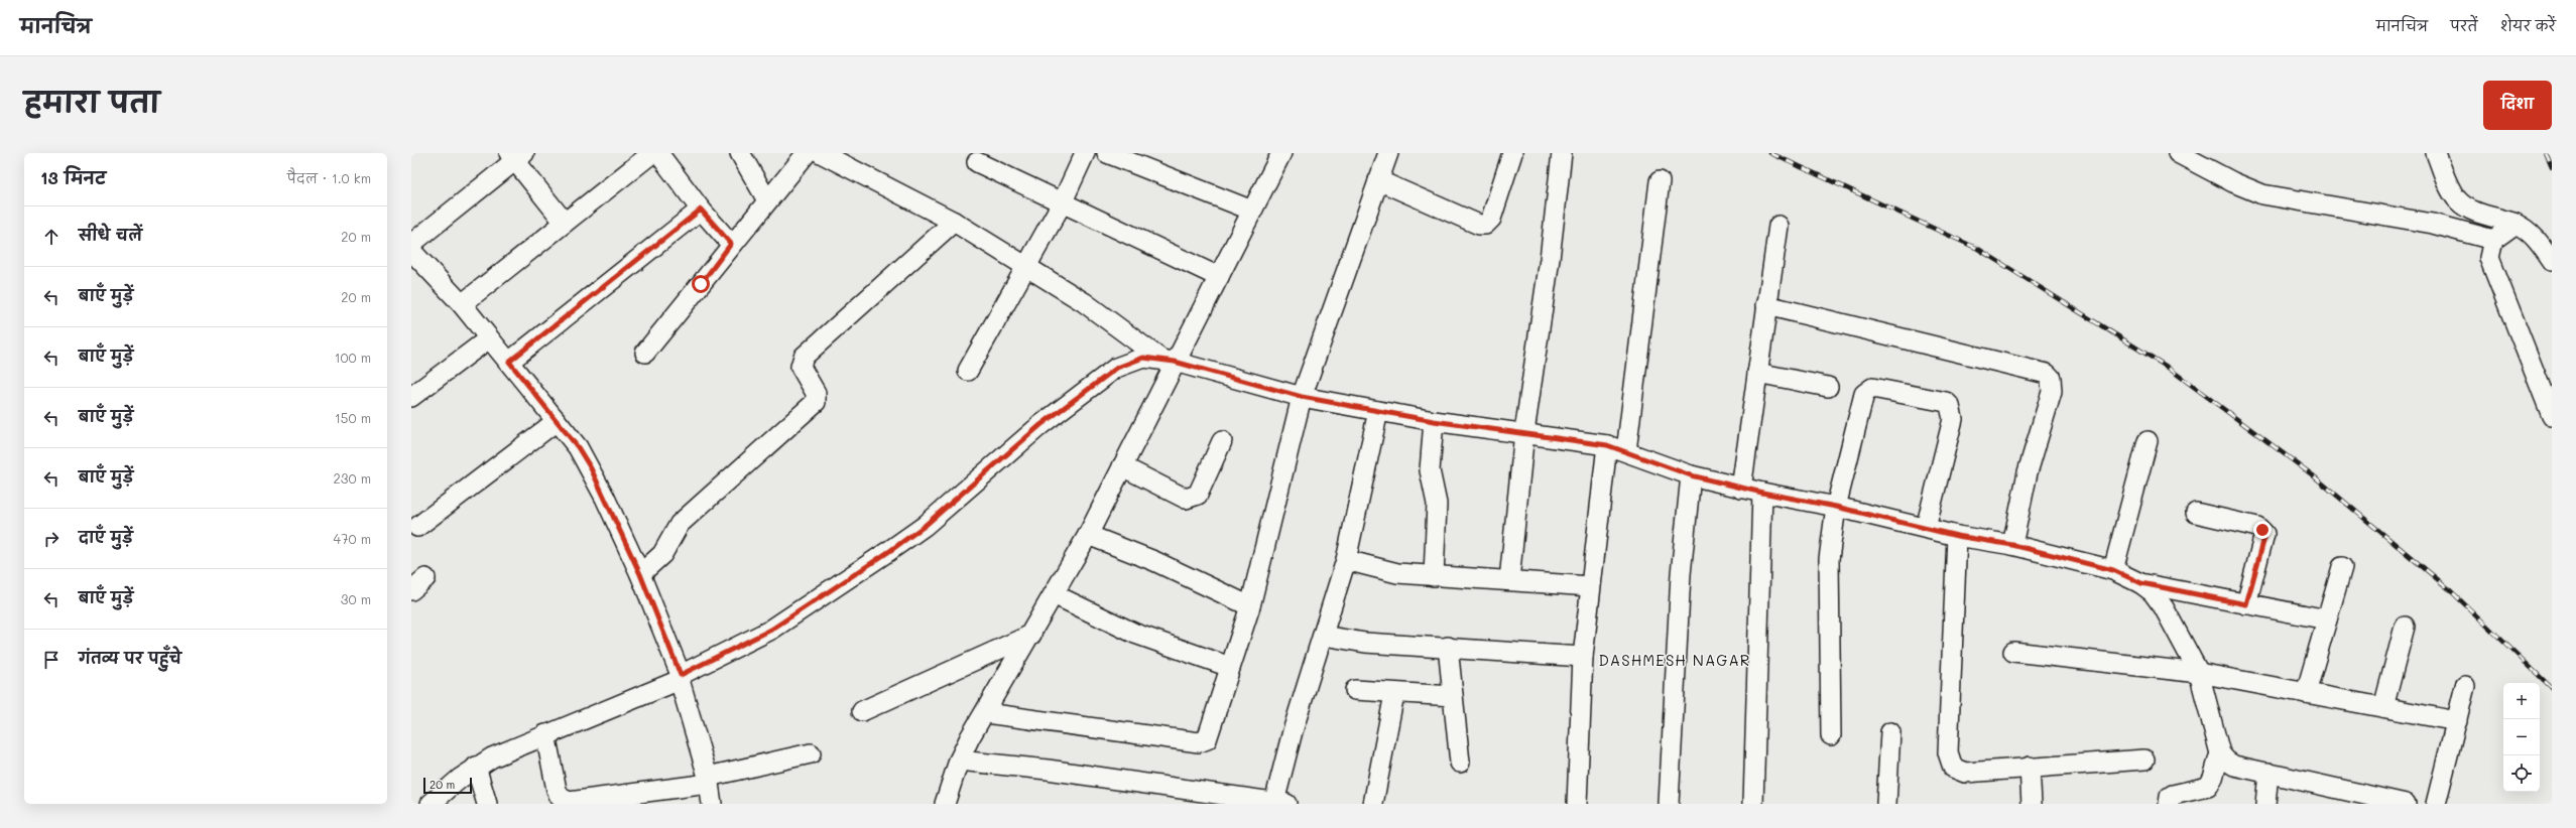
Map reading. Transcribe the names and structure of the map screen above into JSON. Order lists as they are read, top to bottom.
{
  "districts": ["DASHMESH NAGAR"],
  "scale_bar": "20 m",
  "page": {
    "header": "मानचित्र",
    "nav": ["मानचित्र", "परतें", "शेयर करें"],
    "title": "हमारा पता",
    "buttons": "दिशा",
    "heading": ["13 मिनट", "पैदल · 1.0 km"],
    "list": [
      ["सीधे चलें", "20 m"],
      ["बाएँ मुड़ें", "20 m"],
      ["बाएँ मुड़ें", "100 m"],
      ["बाएँ मुड़ें", "150 m"],
      ["बाएँ मुड़ें", "230 m"],
      ["दाएँ मुड़ें", "470 m"],
      ["बाएँ मुड़ें", "30 m"],
      "गंतव्य पर पहुँचे"
    ],
    "map_buttons": ["+", "−"],
    "scale": "20 m"
  }
}
